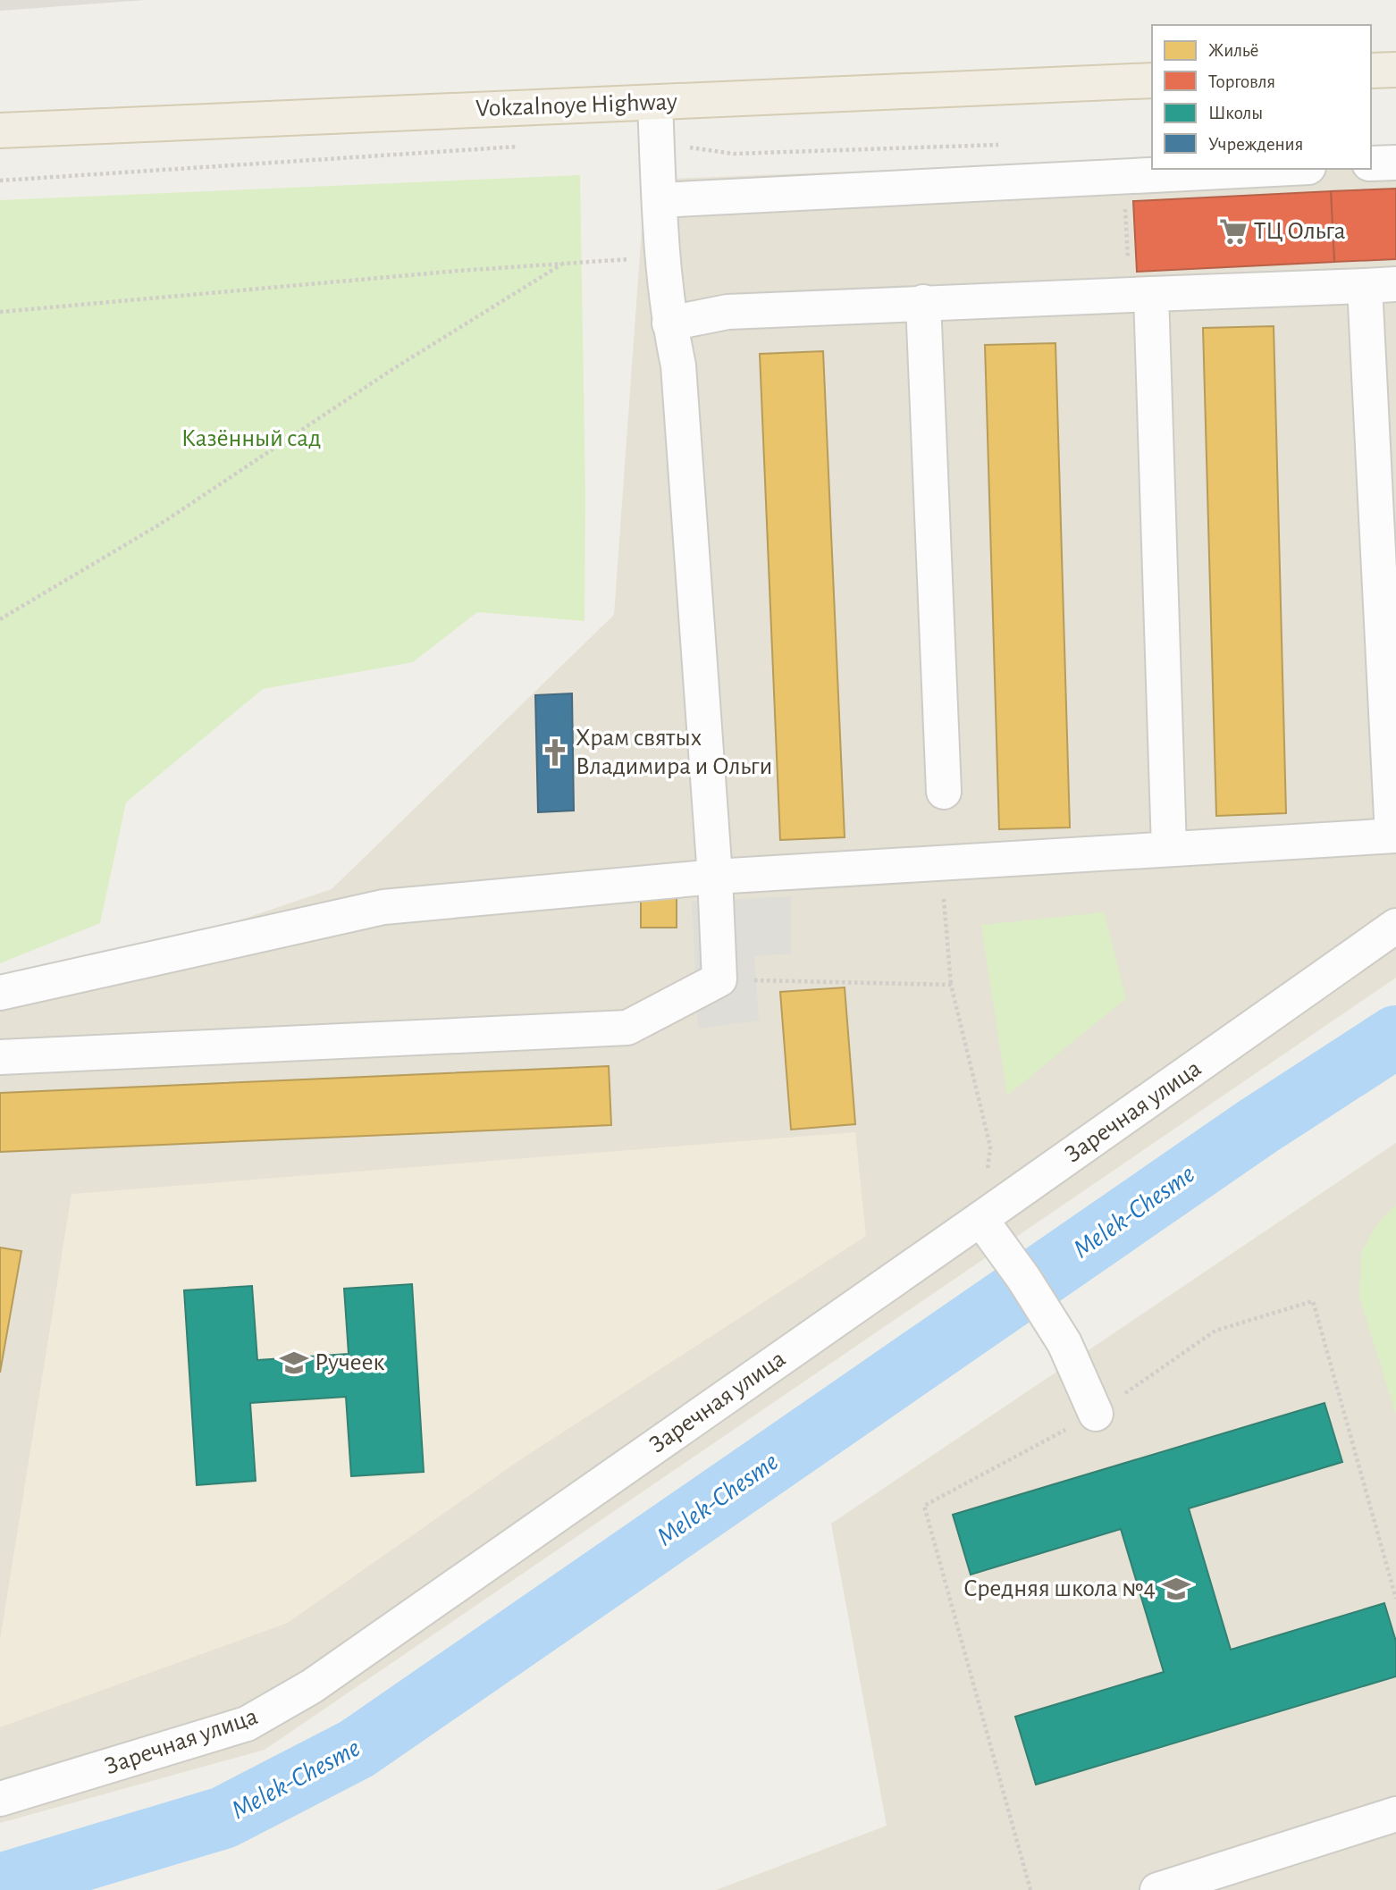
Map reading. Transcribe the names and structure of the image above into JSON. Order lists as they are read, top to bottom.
{
  "streets": {
    "main road": ["Vokzalnoye Highway"],
    "street": ["Заречная улица"]
  },
  "water": ["Melek-Chesme"],
  "parks": ["Казённый сад"],
  "places": {
    "supermarket": ["ТЦ Ольга"],
    "church": ["Храм святых Владимира и Ольги"],
    "school or university": ["Ручеек", "Средняя школа №4"]
  },
  "legend": [
    "Жильё",
    "Торговля",
    "Школы",
    "Учреждения"
  ]
}
